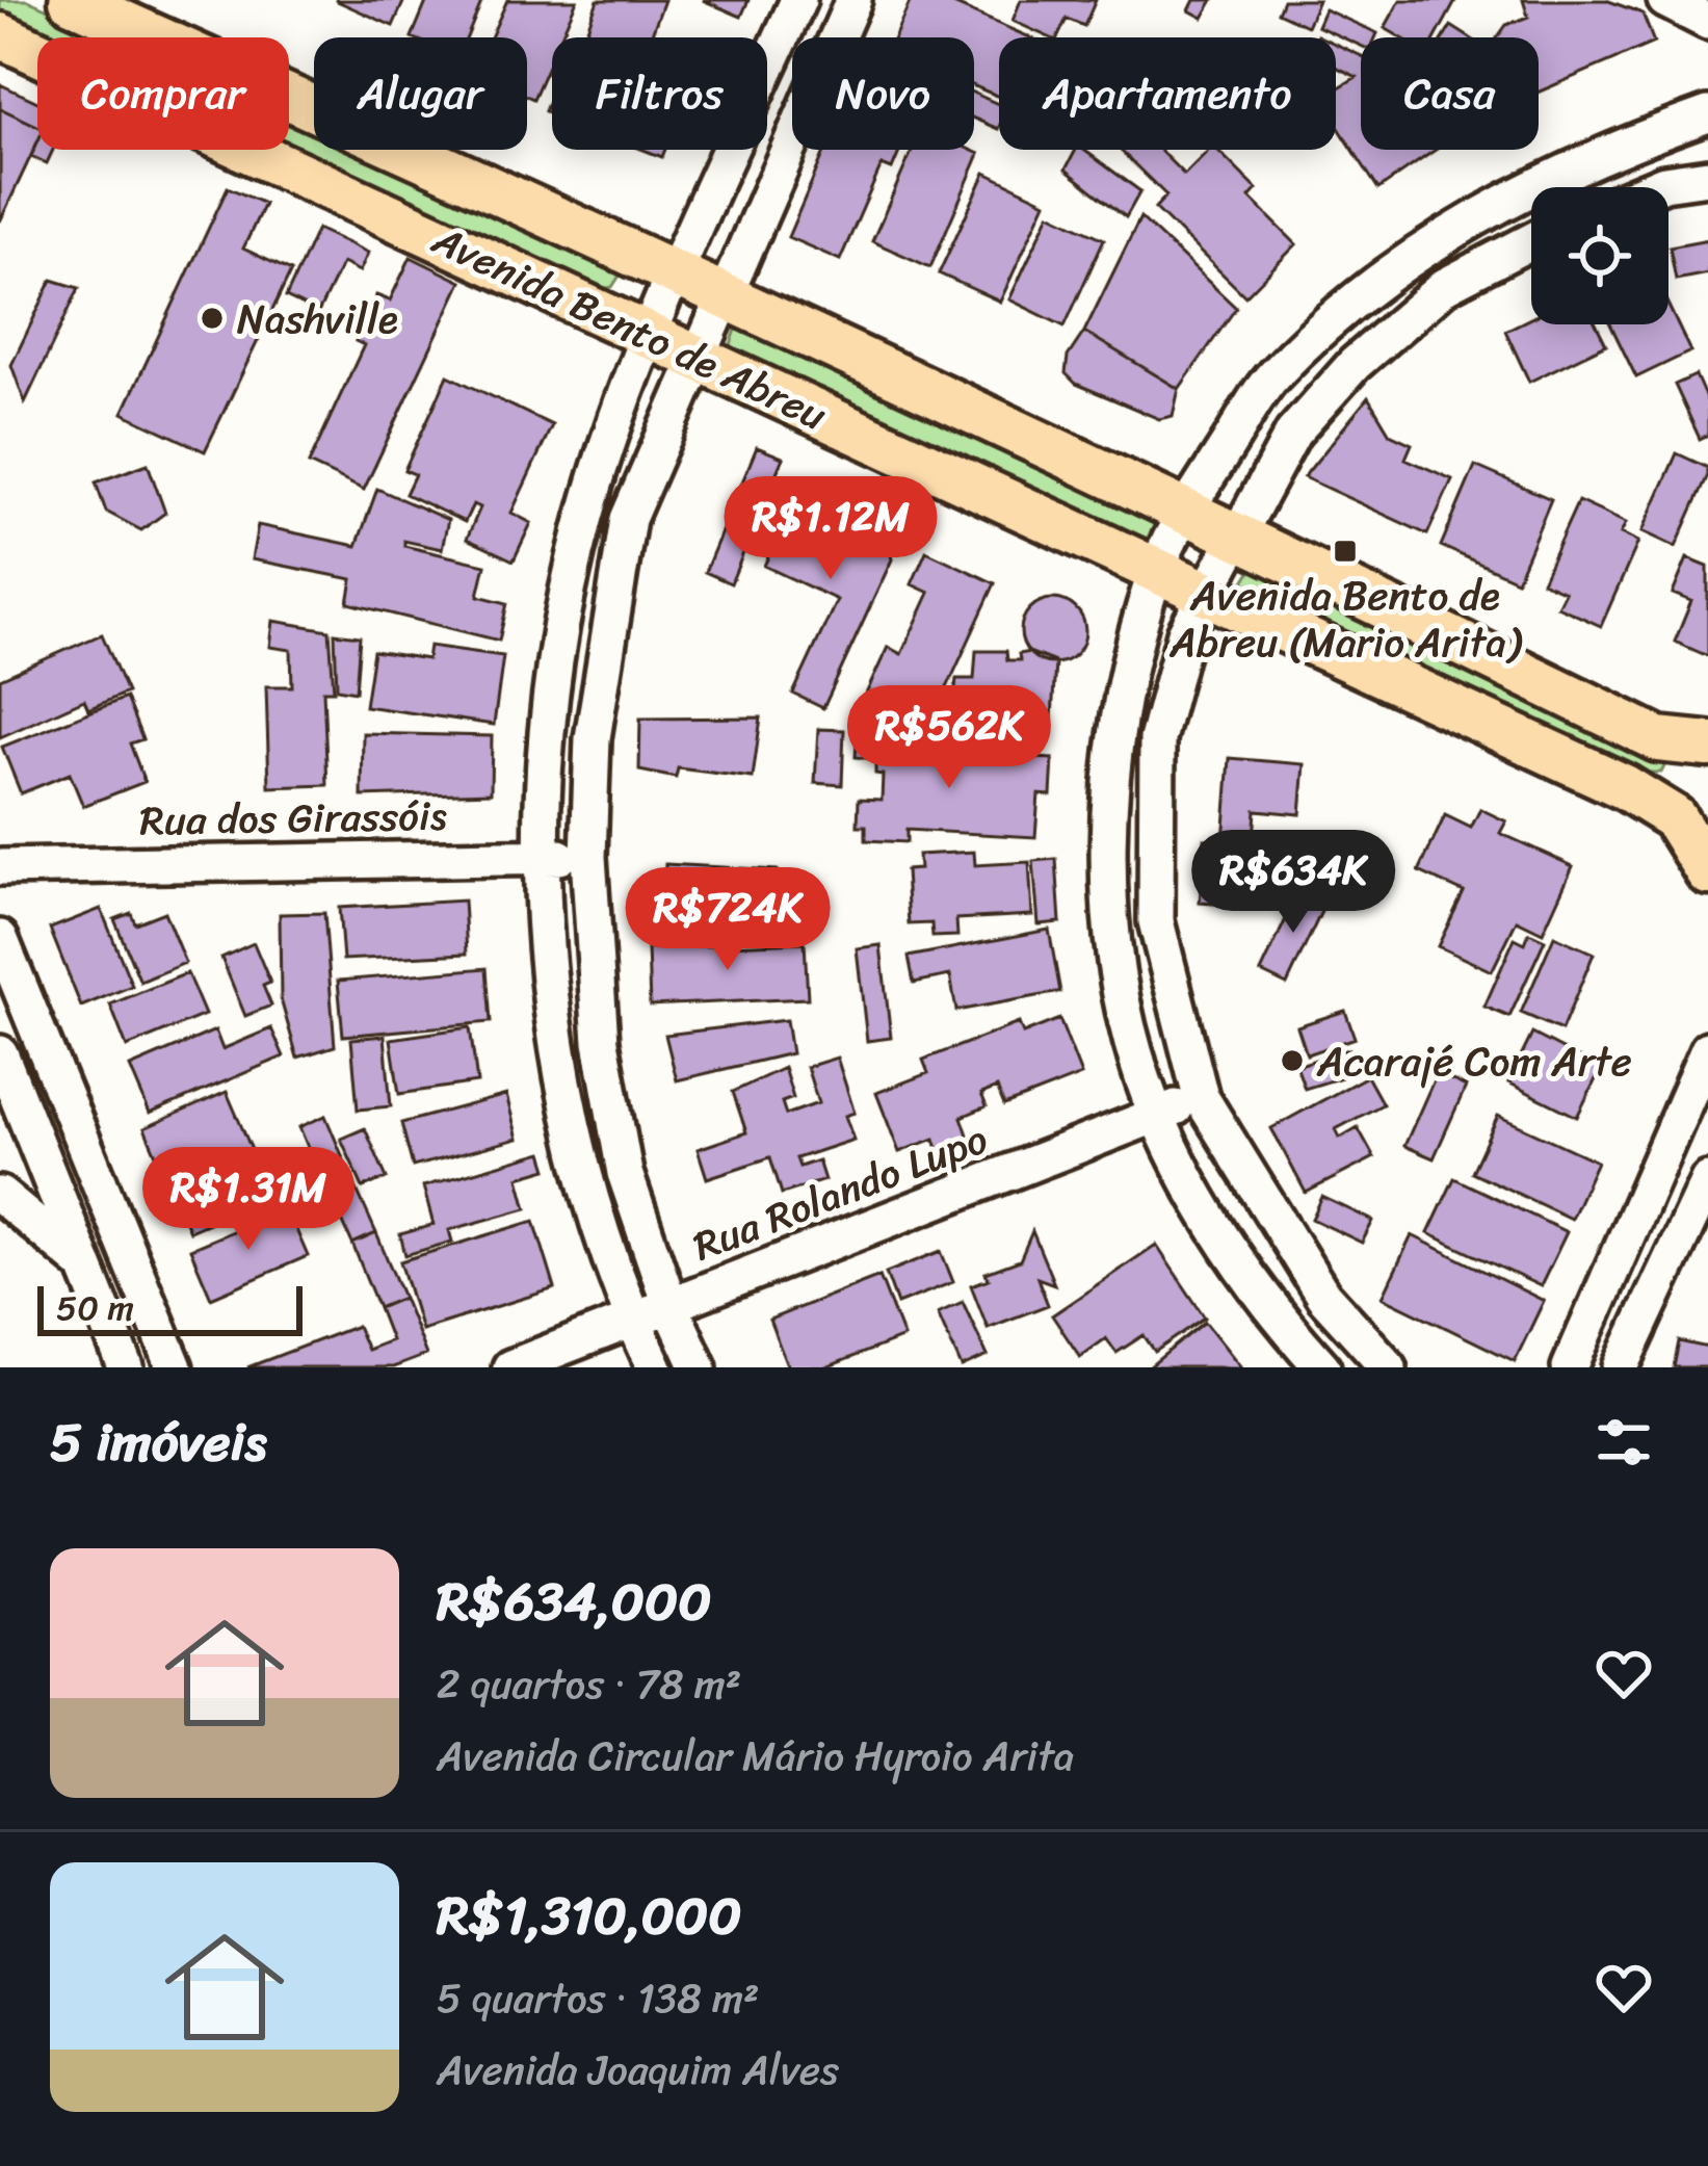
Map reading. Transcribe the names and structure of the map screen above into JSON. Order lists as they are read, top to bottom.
{
  "streets": {
    "main road": ["Avenida Bento de Abreu"],
    "street": ["Rua dos Girassóis", "Rua Rolando Lupo"]
  },
  "places": {
    "other": ["Nashville", "Acarajé Com Arte"],
    "transit": ["Avenida Bento de Abreu (Mario Arita)"]
  },
  "scale_bar": "50 m",
  "page": {
    "chip": [
      "Comprar",
      "Alugar",
      "Filtros",
      "Novo",
      "Apartamento",
      "Casa"
    ],
    "price": [
      "R$1.12M",
      "R$562K",
      "R$634K",
      "R$724K",
      "R$1.31M"
    ],
    "scale": "50 m",
    "heading": "5 imóveis",
    "list": [
      {
        "name": "R$634,000",
        "note": "2 quartos · 78 m² · Avenida Circular Mário Hyroio Arita"
      },
      {
        "name": "R$1,310,000",
        "note": "5 quartos · 138 m² · Avenida Joaquim Alves"
      }
    ]
  }
}
